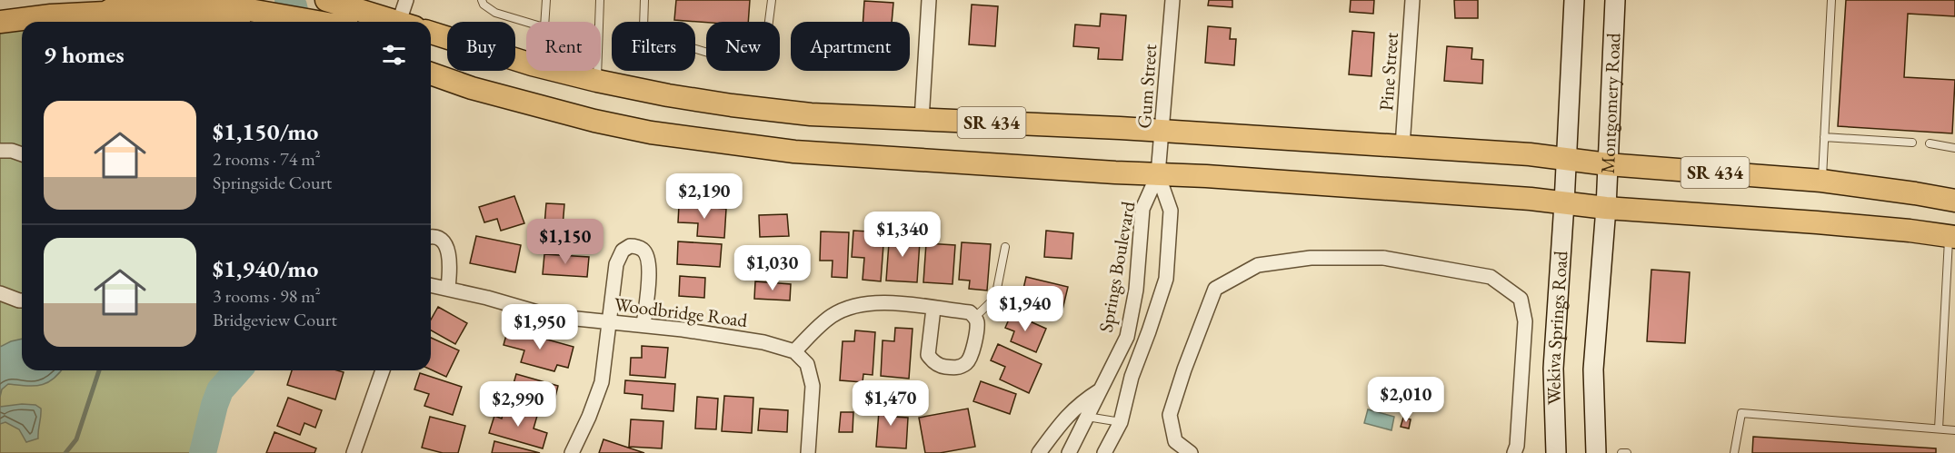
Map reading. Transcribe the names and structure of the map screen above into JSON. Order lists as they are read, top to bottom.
{
  "streets": {
    "main road": ["Montgomery Road", "SR 434", "Wekiva Springs Road"],
    "street": [
      "Pine Street",
      "Gum Street",
      "Springs Boulevard",
      "Woodbridge Road"
    ]
  },
  "crossings": [
    ["Pine Street", "SR 434"],
    ["Gum Street", "SR 434"],
    ["Gum Street", "Springs Boulevard"],
    ["Montgomery Road", "SR 434"],
    ["Montgomery Road", "Wekiva Springs Road"],
    ["SR 434", "Springs Boulevard"],
    ["SR 434", "Wekiva Springs Road"]
  ],
  "page": {
    "chip": [
      "Buy",
      "Rent",
      "Filters",
      "New",
      "Apartment"
    ],
    "heading": "9 homes",
    "list": [
      {
        "name": "$1,150/mo",
        "note": "2 rooms · 74 m² · Springside Court"
      },
      {
        "name": "$1,940/mo",
        "note": "3 rooms · 98 m² · Bridgeview Court"
      }
    ],
    "price": [
      "$2,190",
      "$1,340",
      "$1,150",
      "$1,030",
      "$1,940",
      "$1,950",
      "$2,010",
      "$1,470",
      "$2,990"
    ]
  }
}
